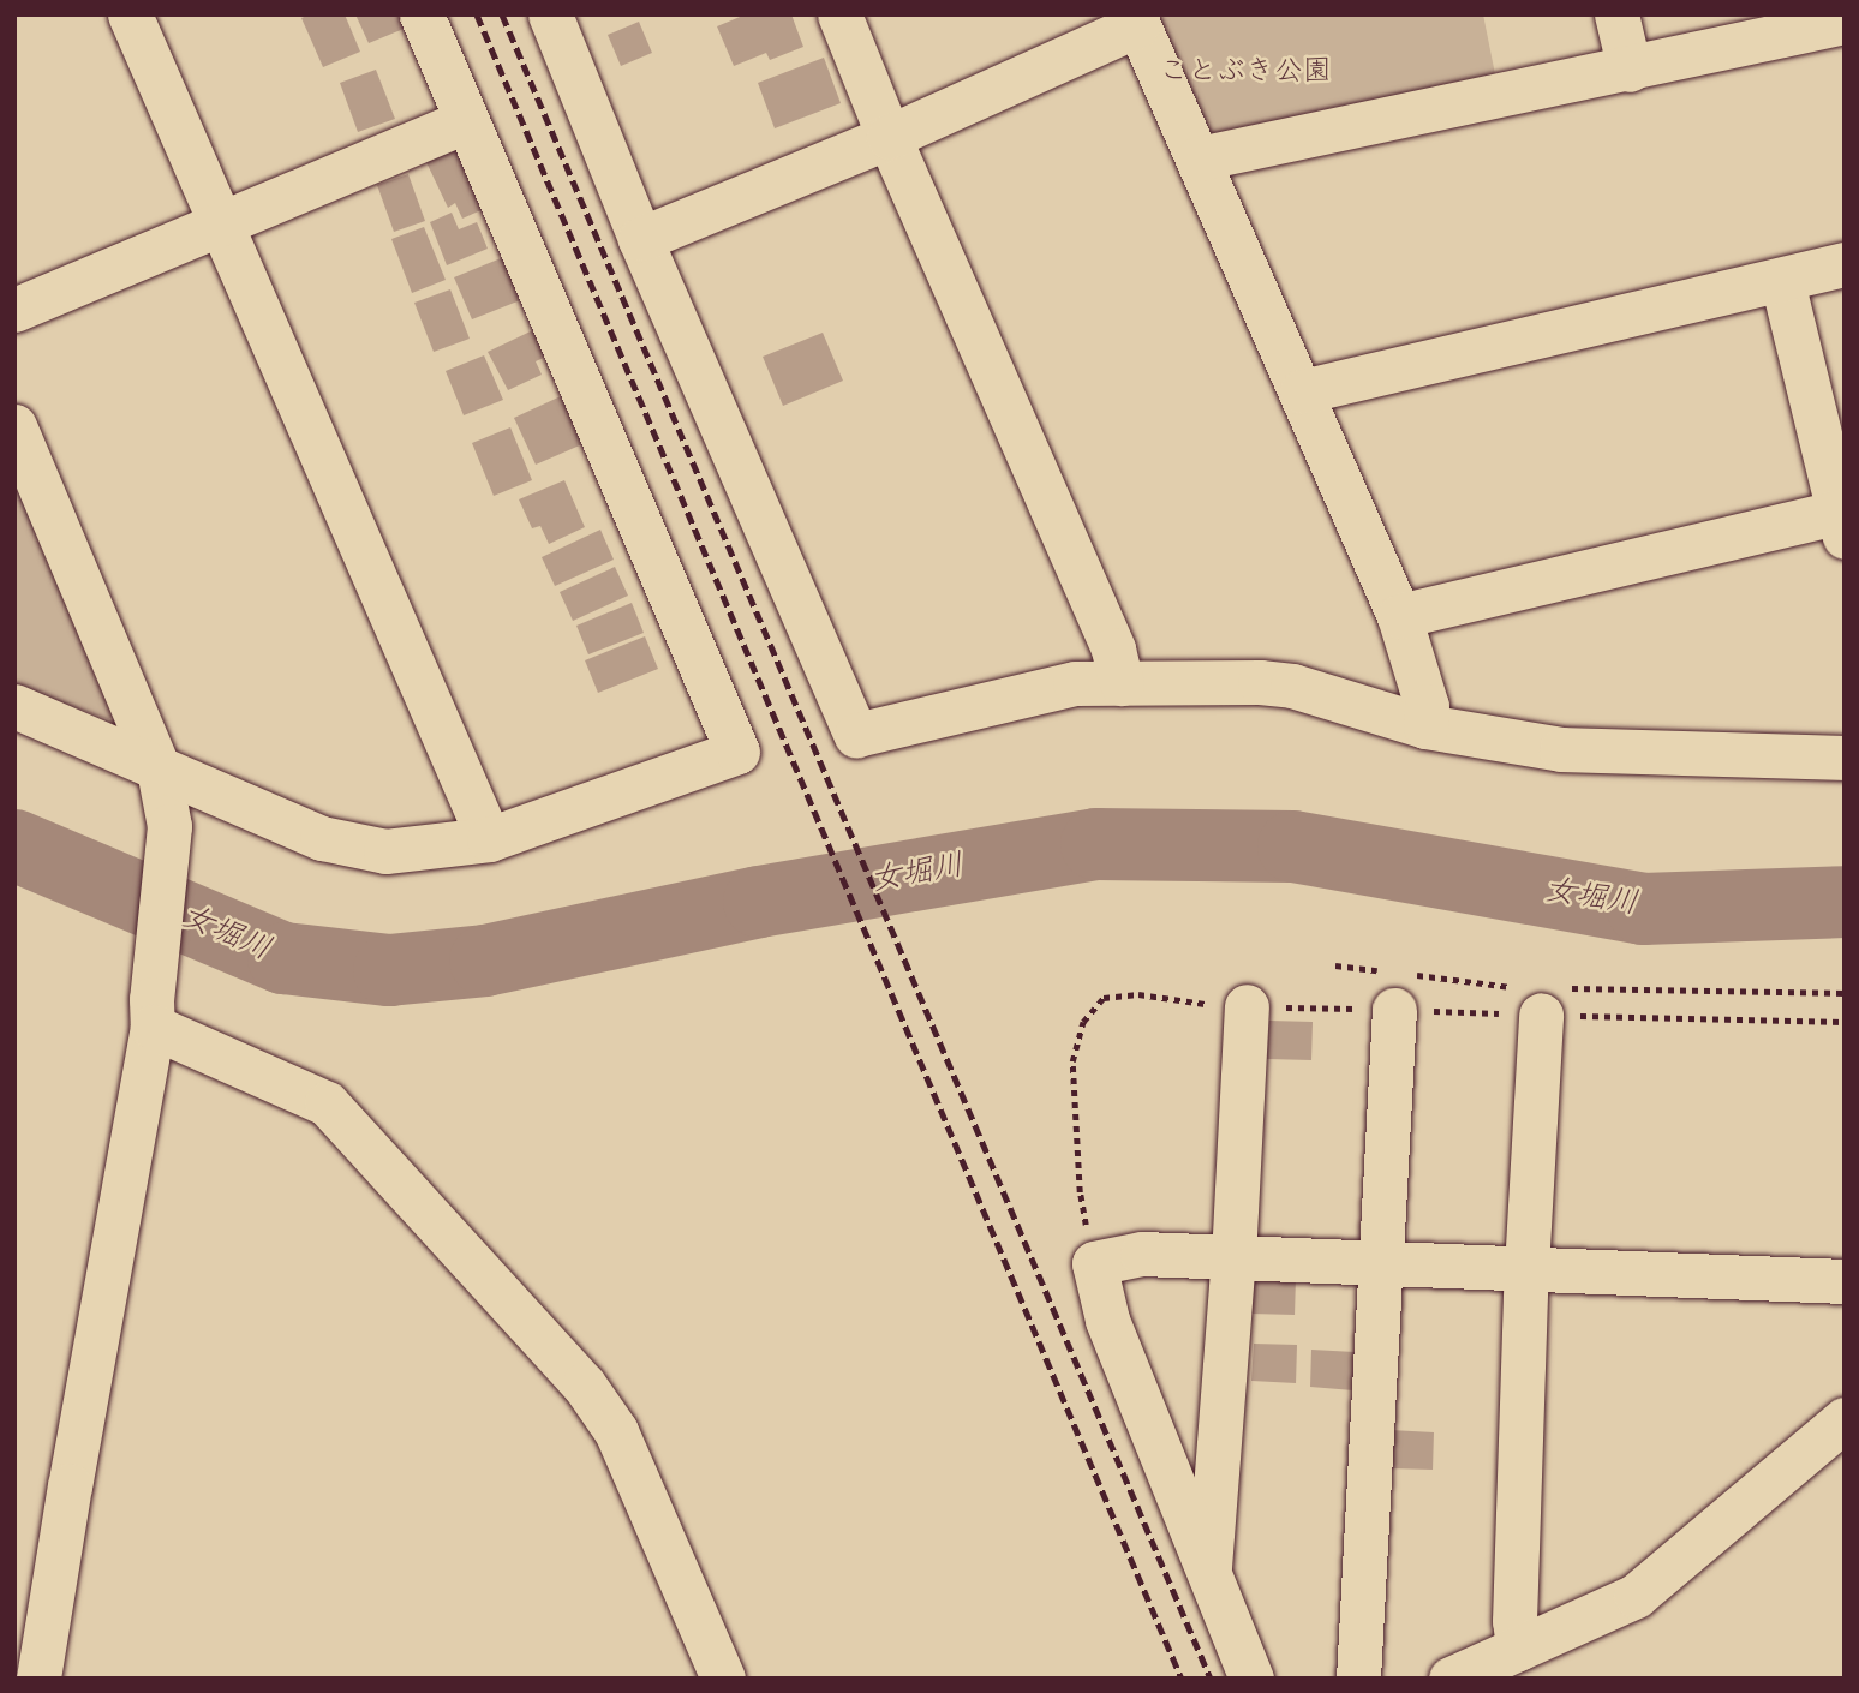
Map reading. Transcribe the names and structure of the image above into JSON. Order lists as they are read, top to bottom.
{
  "water": ["女堀川"],
  "parks": ["ことぶき公園"]
}
